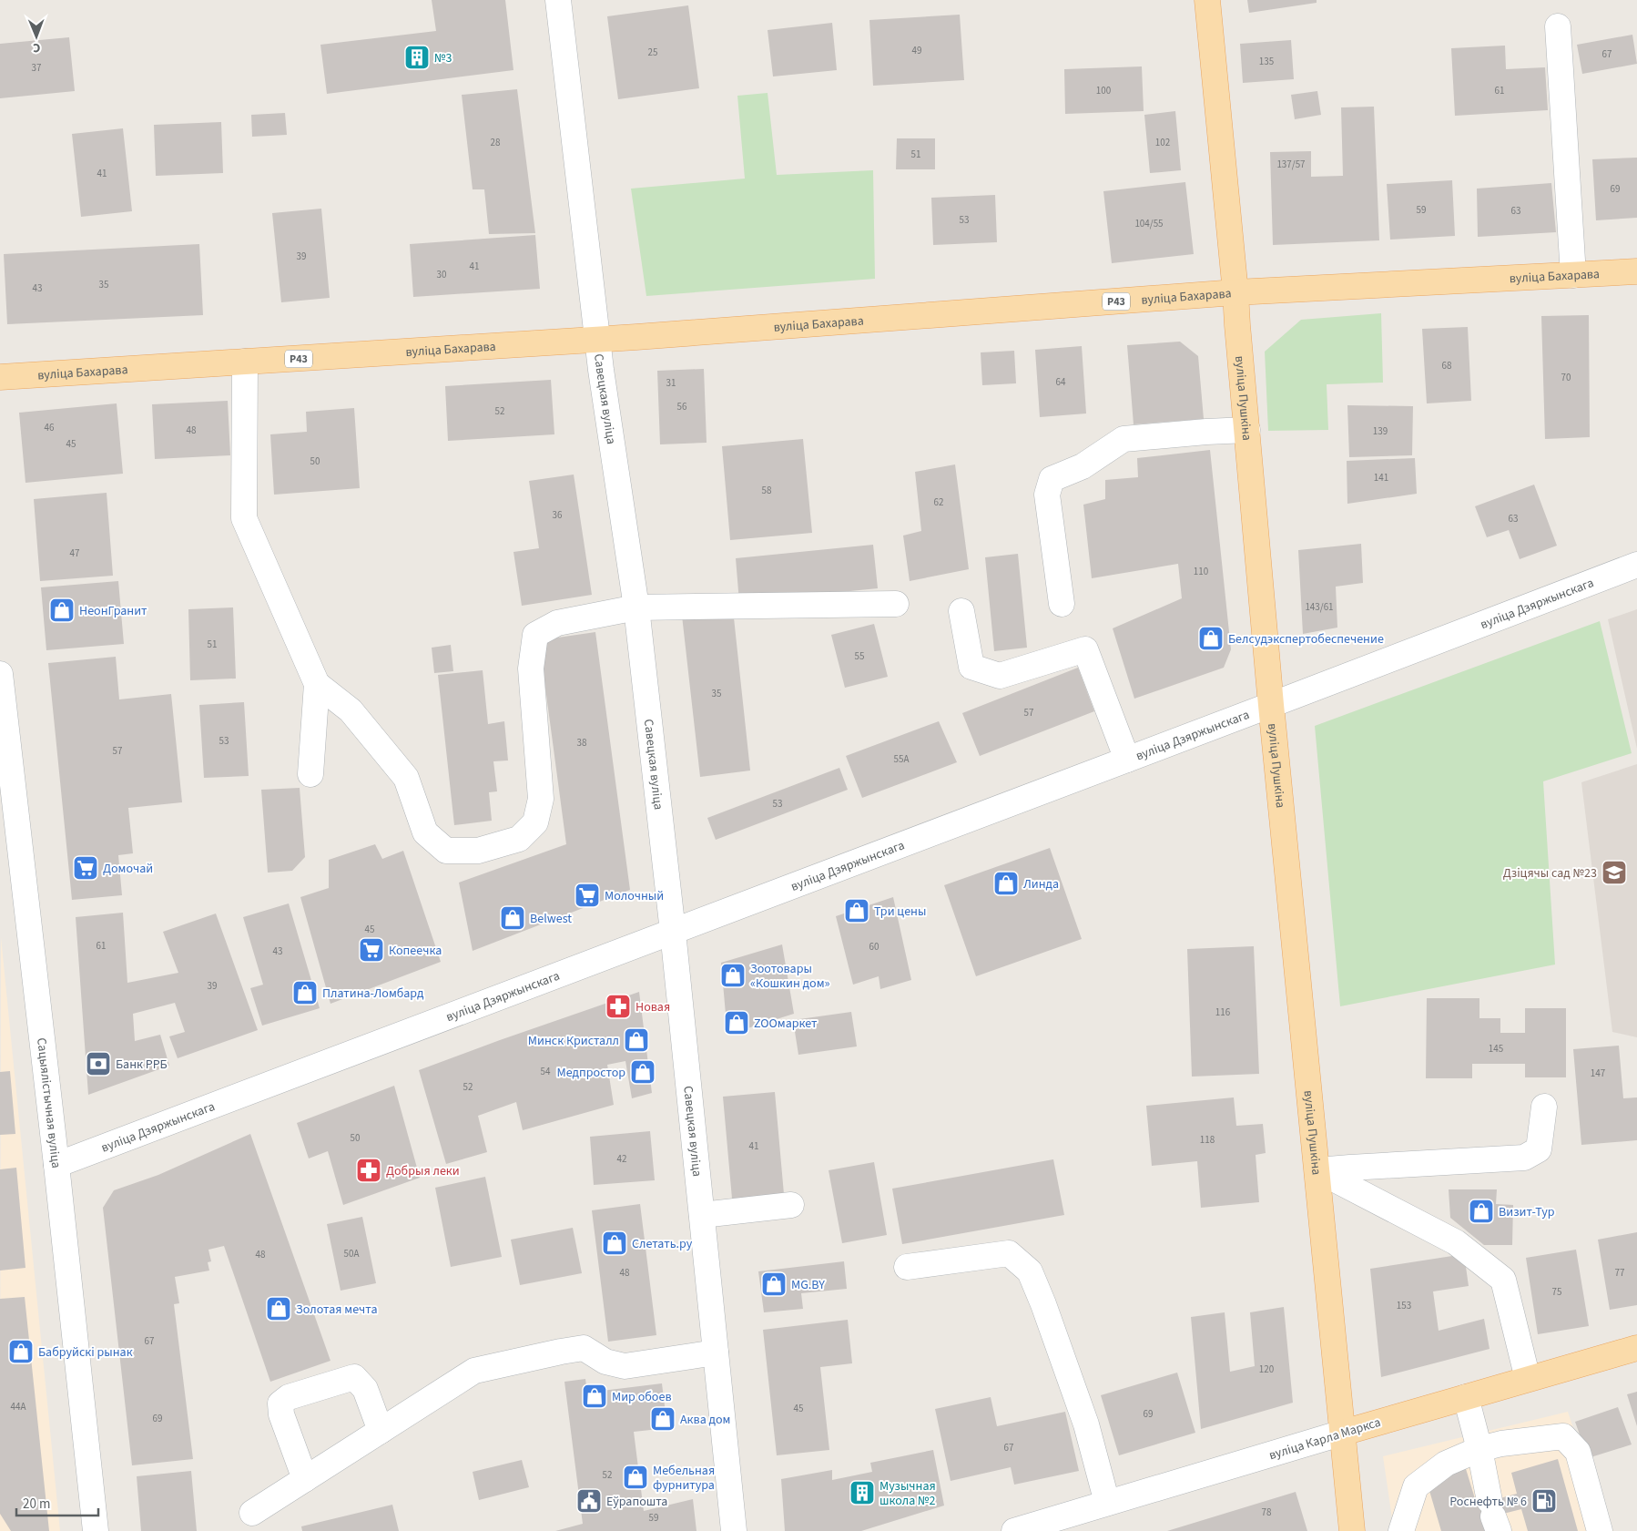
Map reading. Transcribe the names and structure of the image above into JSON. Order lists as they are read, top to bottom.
{
  "streets": {
    "main road": [
      "вуліца Бахарава",
      "Р43",
      "вуліца Пушкіна",
      "вуліца Карла Маркса"
    ],
    "street": ["Савецкая вуліца", "вуліца Дзяржынскага", "Сацыялістычная вуліца"]
  },
  "crossings": [
    ["вуліца Бахарава", "вуліца Пушкіна"],
    ["вуліца Бахарава", "Савецкая вуліца"],
    ["вуліца Пушкіна", "вуліца Дзяржынскага"],
    ["вуліца Пушкіна", "вуліца Карла Маркса"],
    ["Савецкая вуліца", "вуліца Дзяржынскага"],
    ["вуліца Дзяржынскага", "Сацыялістычная вуліца"]
  ],
  "places": {
    "building": ["№3", "Музычная школа №2"],
    "shop": [
      "НеонГранит",
      "Белсудэкспертобеспечение",
      "Линда",
      "Три цены",
      "Belwest",
      "Зоотовары «Кошкин дом»",
      "Платина-Ломбард",
      "ZOOмаркет",
      "Минск Кристалл",
      "Медпростор",
      "Визит-Тур",
      "Слетать.ру",
      "MG.BY",
      "Золотая мечта",
      "Бабруйскі рынак",
      "Мир обоев",
      "Аква дом",
      "Мебельная фурнитура"
    ],
    "supermarket": ["Домочай", "Молочный", "Копеечка"],
    "school or university": ["Дзіцячы сад №23"],
    "pharmacy": ["Новая", "Добрыя леки"],
    "bank": ["Банк РРБ"],
    "public building": ["Еўрапошта"],
    "fuel station": ["Роснефть № 6"]
  },
  "house_numbers": [
    "49",
    "25",
    "67",
    "135",
    "37",
    "100",
    "61",
    "28",
    "102",
    "51",
    "137/57",
    "41",
    "69",
    "59",
    "63",
    "53",
    "104/55",
    "39",
    "41",
    "30",
    "35",
    "43",
    "68",
    "70",
    "64",
    "31",
    "56",
    "52",
    "46",
    "48",
    "139",
    "45",
    "50",
    "141",
    "58",
    "62",
    "36",
    "63",
    "47",
    "110",
    "143/61",
    "51",
    "55",
    "35",
    "57",
    "53",
    "38",
    "57",
    "55А",
    "53",
    "45",
    "61",
    "60",
    "43",
    "39",
    "116",
    "145",
    "54",
    "147",
    "52",
    "50",
    "118",
    "41",
    "42",
    "50А",
    "48",
    "48",
    "77",
    "75",
    "153",
    "67",
    "120",
    "44А",
    "45",
    "69",
    "69",
    "67",
    "52",
    "78",
    "59"
  ],
  "scale_bar": "20 m",
  "north": "bottom"
}
